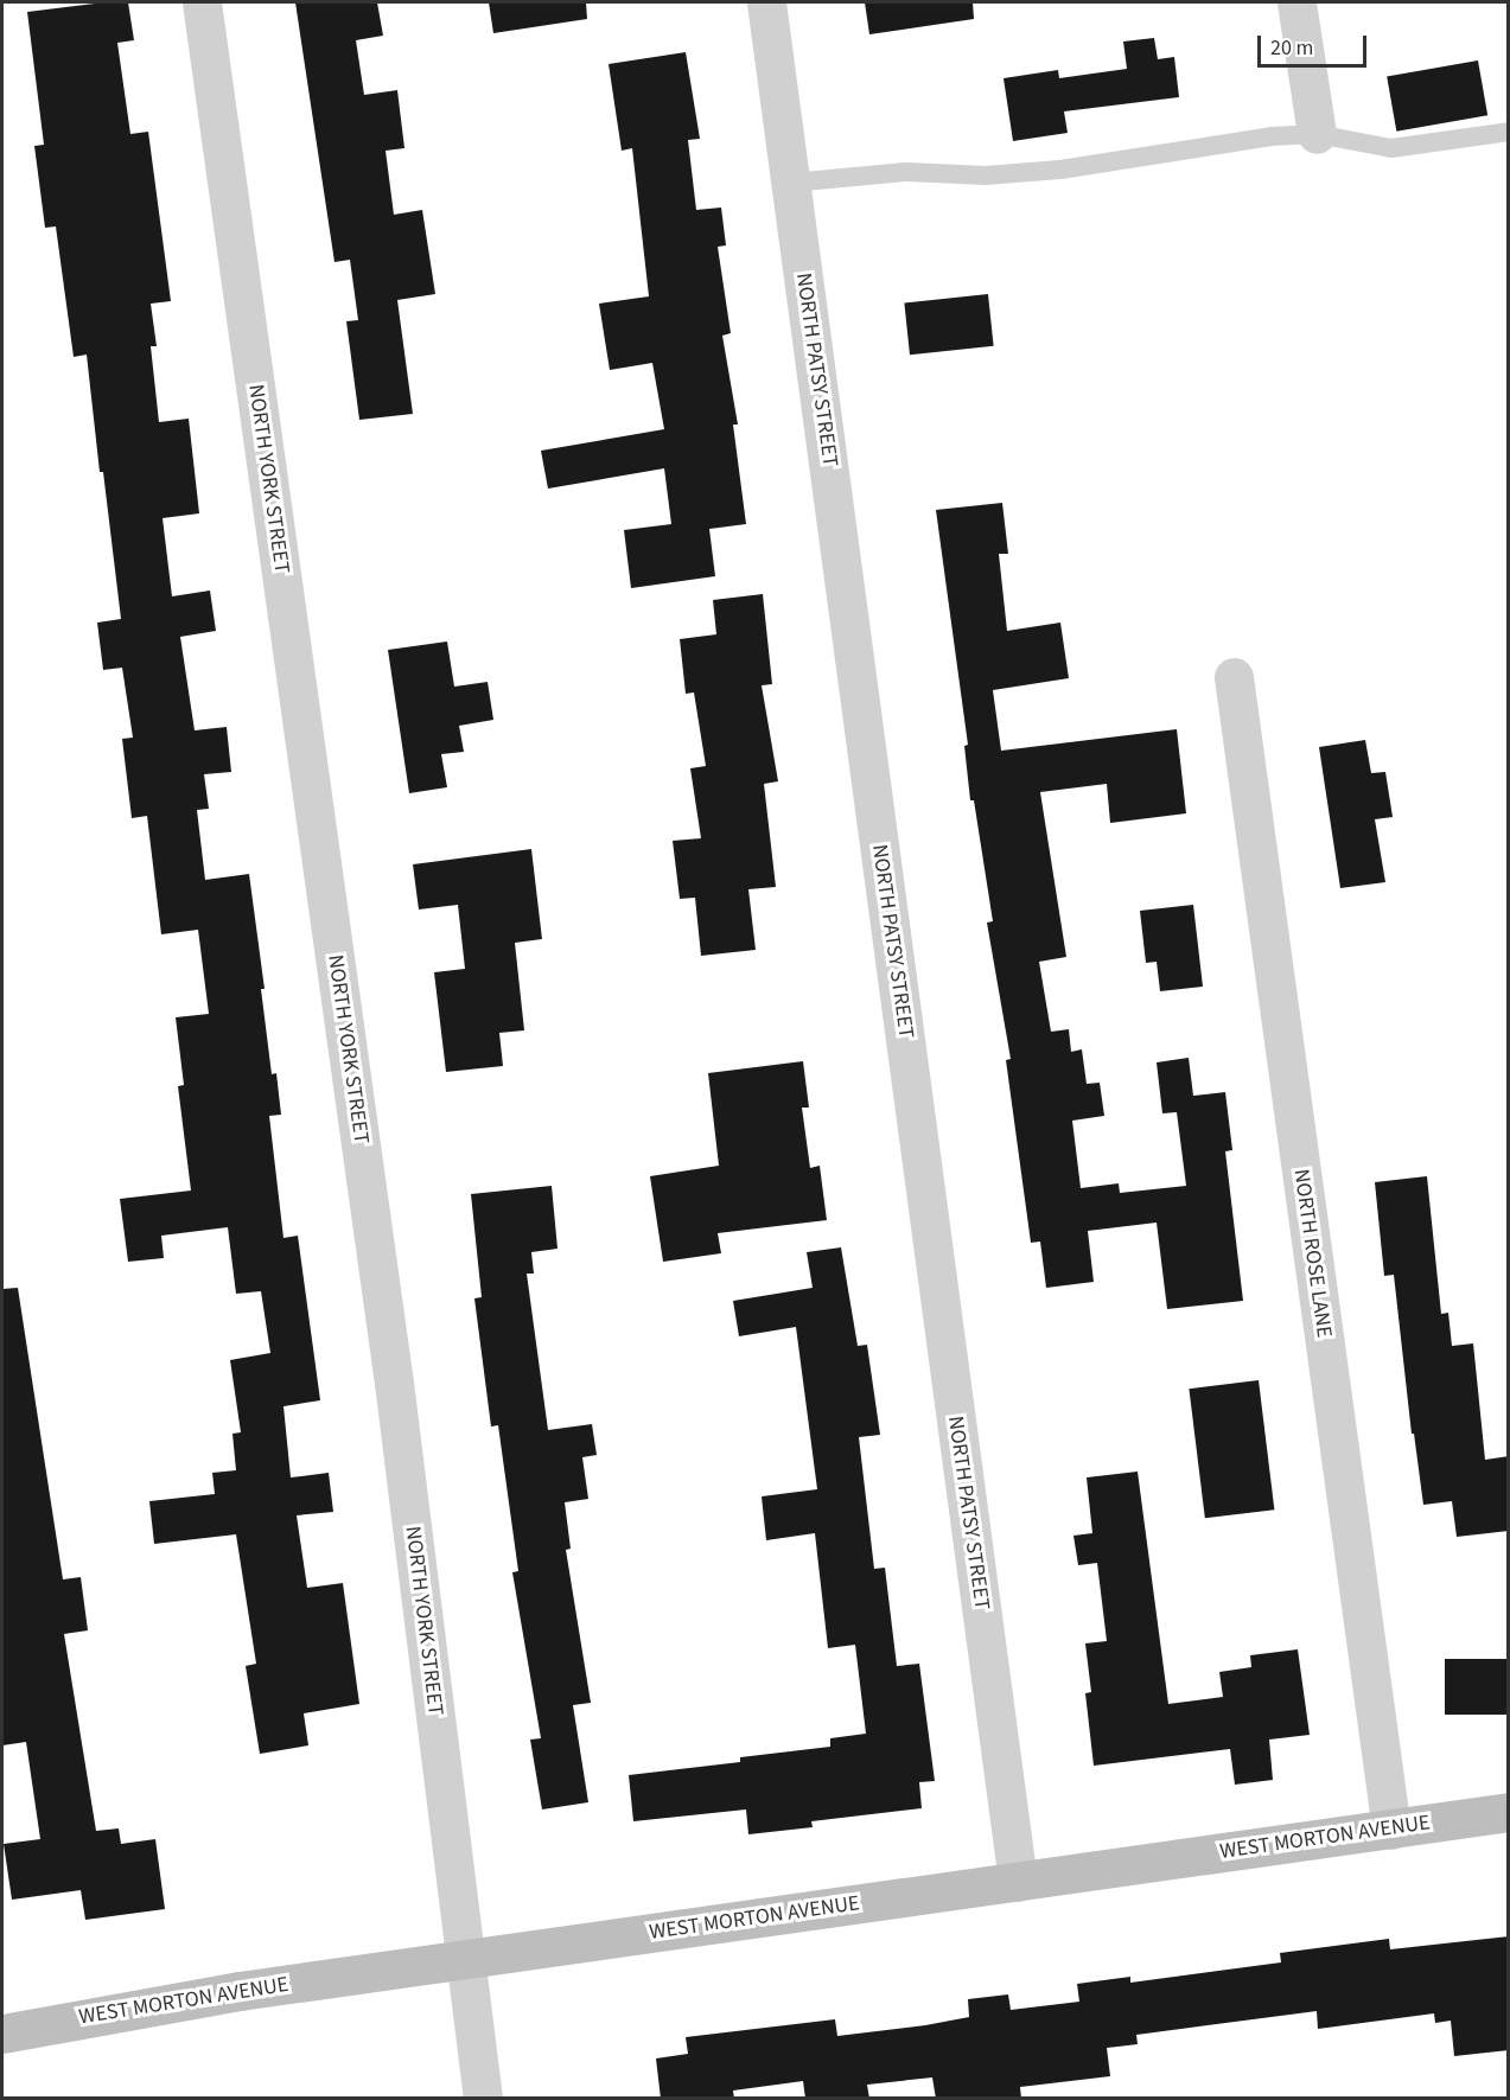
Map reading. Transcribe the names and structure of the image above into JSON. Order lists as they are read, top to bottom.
{
  "streets": {
    "main road": ["WEST MORTON AVENUE"],
    "street": ["NORTH PATSY STREET", "NORTH YORK STREET", "NORTH ROSE LANE"]
  },
  "crossings": [
    ["NORTH PATSY STREET", "WEST MORTON AVENUE"],
    ["NORTH YORK STREET", "WEST MORTON AVENUE"],
    ["NORTH ROSE LANE", "WEST MORTON AVENUE"]
  ],
  "scale_bar": "20 m"
}
